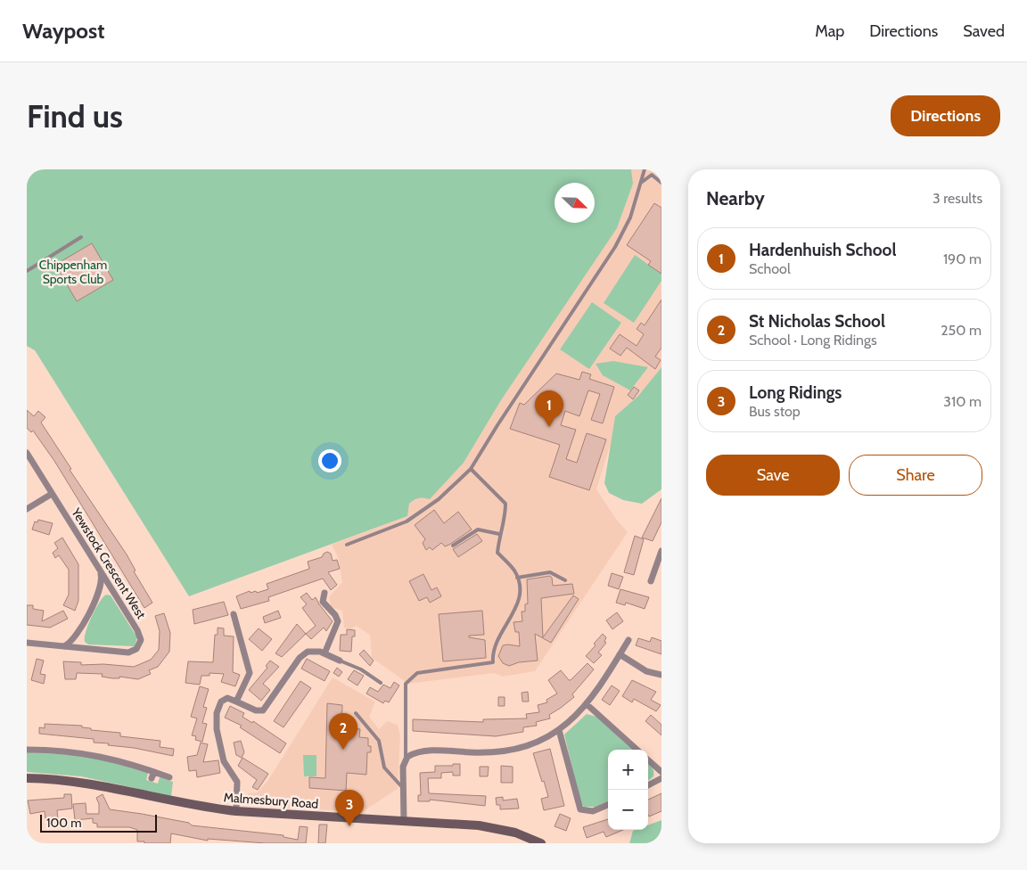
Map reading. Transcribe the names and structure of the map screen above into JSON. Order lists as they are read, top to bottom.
{
  "streets": {
    "main road": ["Malmesbury Road"],
    "street": ["Yewstock Crescent West"]
  },
  "parks": ["Chippenham Sports Club"],
  "scale_bar": "100 m",
  "north": "bottom right",
  "page": {
    "header": "Waypost",
    "nav": ["Map", "Directions", "Saved"],
    "buttons": [
      "Directions",
      ["Save", "Share"]
    ],
    "title": "Find us",
    "heading": ["Nearby", "3 results"],
    "list": [
      {
        "mark": "1",
        "name": "Hardenhuish School",
        "note": "School",
        "value": "190 m"
      },
      {
        "mark": "2",
        "name": "St Nicholas School",
        "note": "School · Long Ridings",
        "value": "250 m"
      },
      {
        "mark": "3",
        "name": "Long Ridings",
        "note": "Bus stop",
        "value": "310 m"
      }
    ],
    "pins": ["1", "2", "3"],
    "map_buttons": ["+", "−"],
    "scale": "100 m"
  }
}
